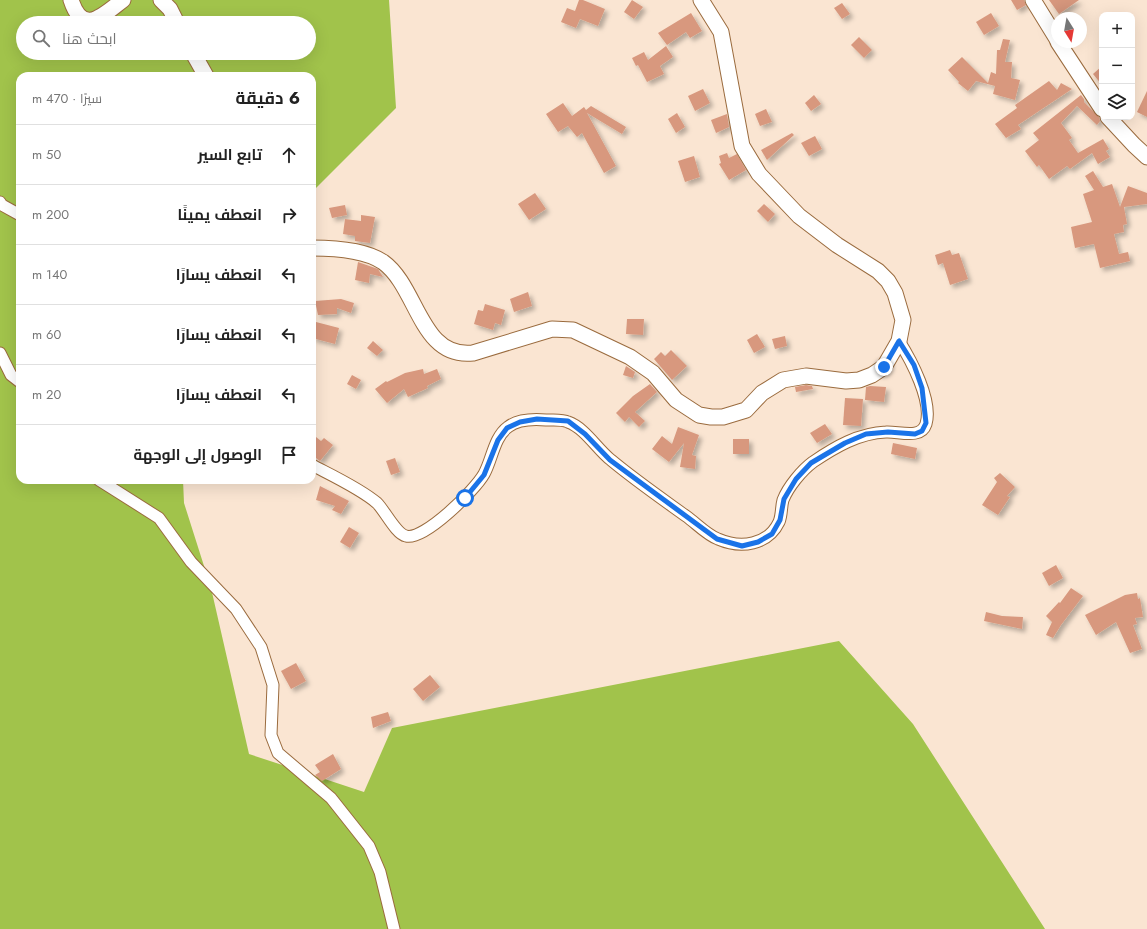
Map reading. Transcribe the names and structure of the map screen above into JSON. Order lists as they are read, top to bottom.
{
  "north": "bottom",
  "page": {
    "map_buttons": ["+", "−"],
    "search": "ابحث هنا",
    "heading": ["6 دقيقة", "سيرًا · 470 m"],
    "list": [
      ["تابع السير", "50 m"],
      ["انعطف يمينًا", "200 m"],
      ["انعطف يسارًا", "140 m"],
      ["انعطف يسارًا", "60 m"],
      ["انعطف يسارًا", "20 m"],
      "الوصول إلى الوجهة"
    ]
  }
}
